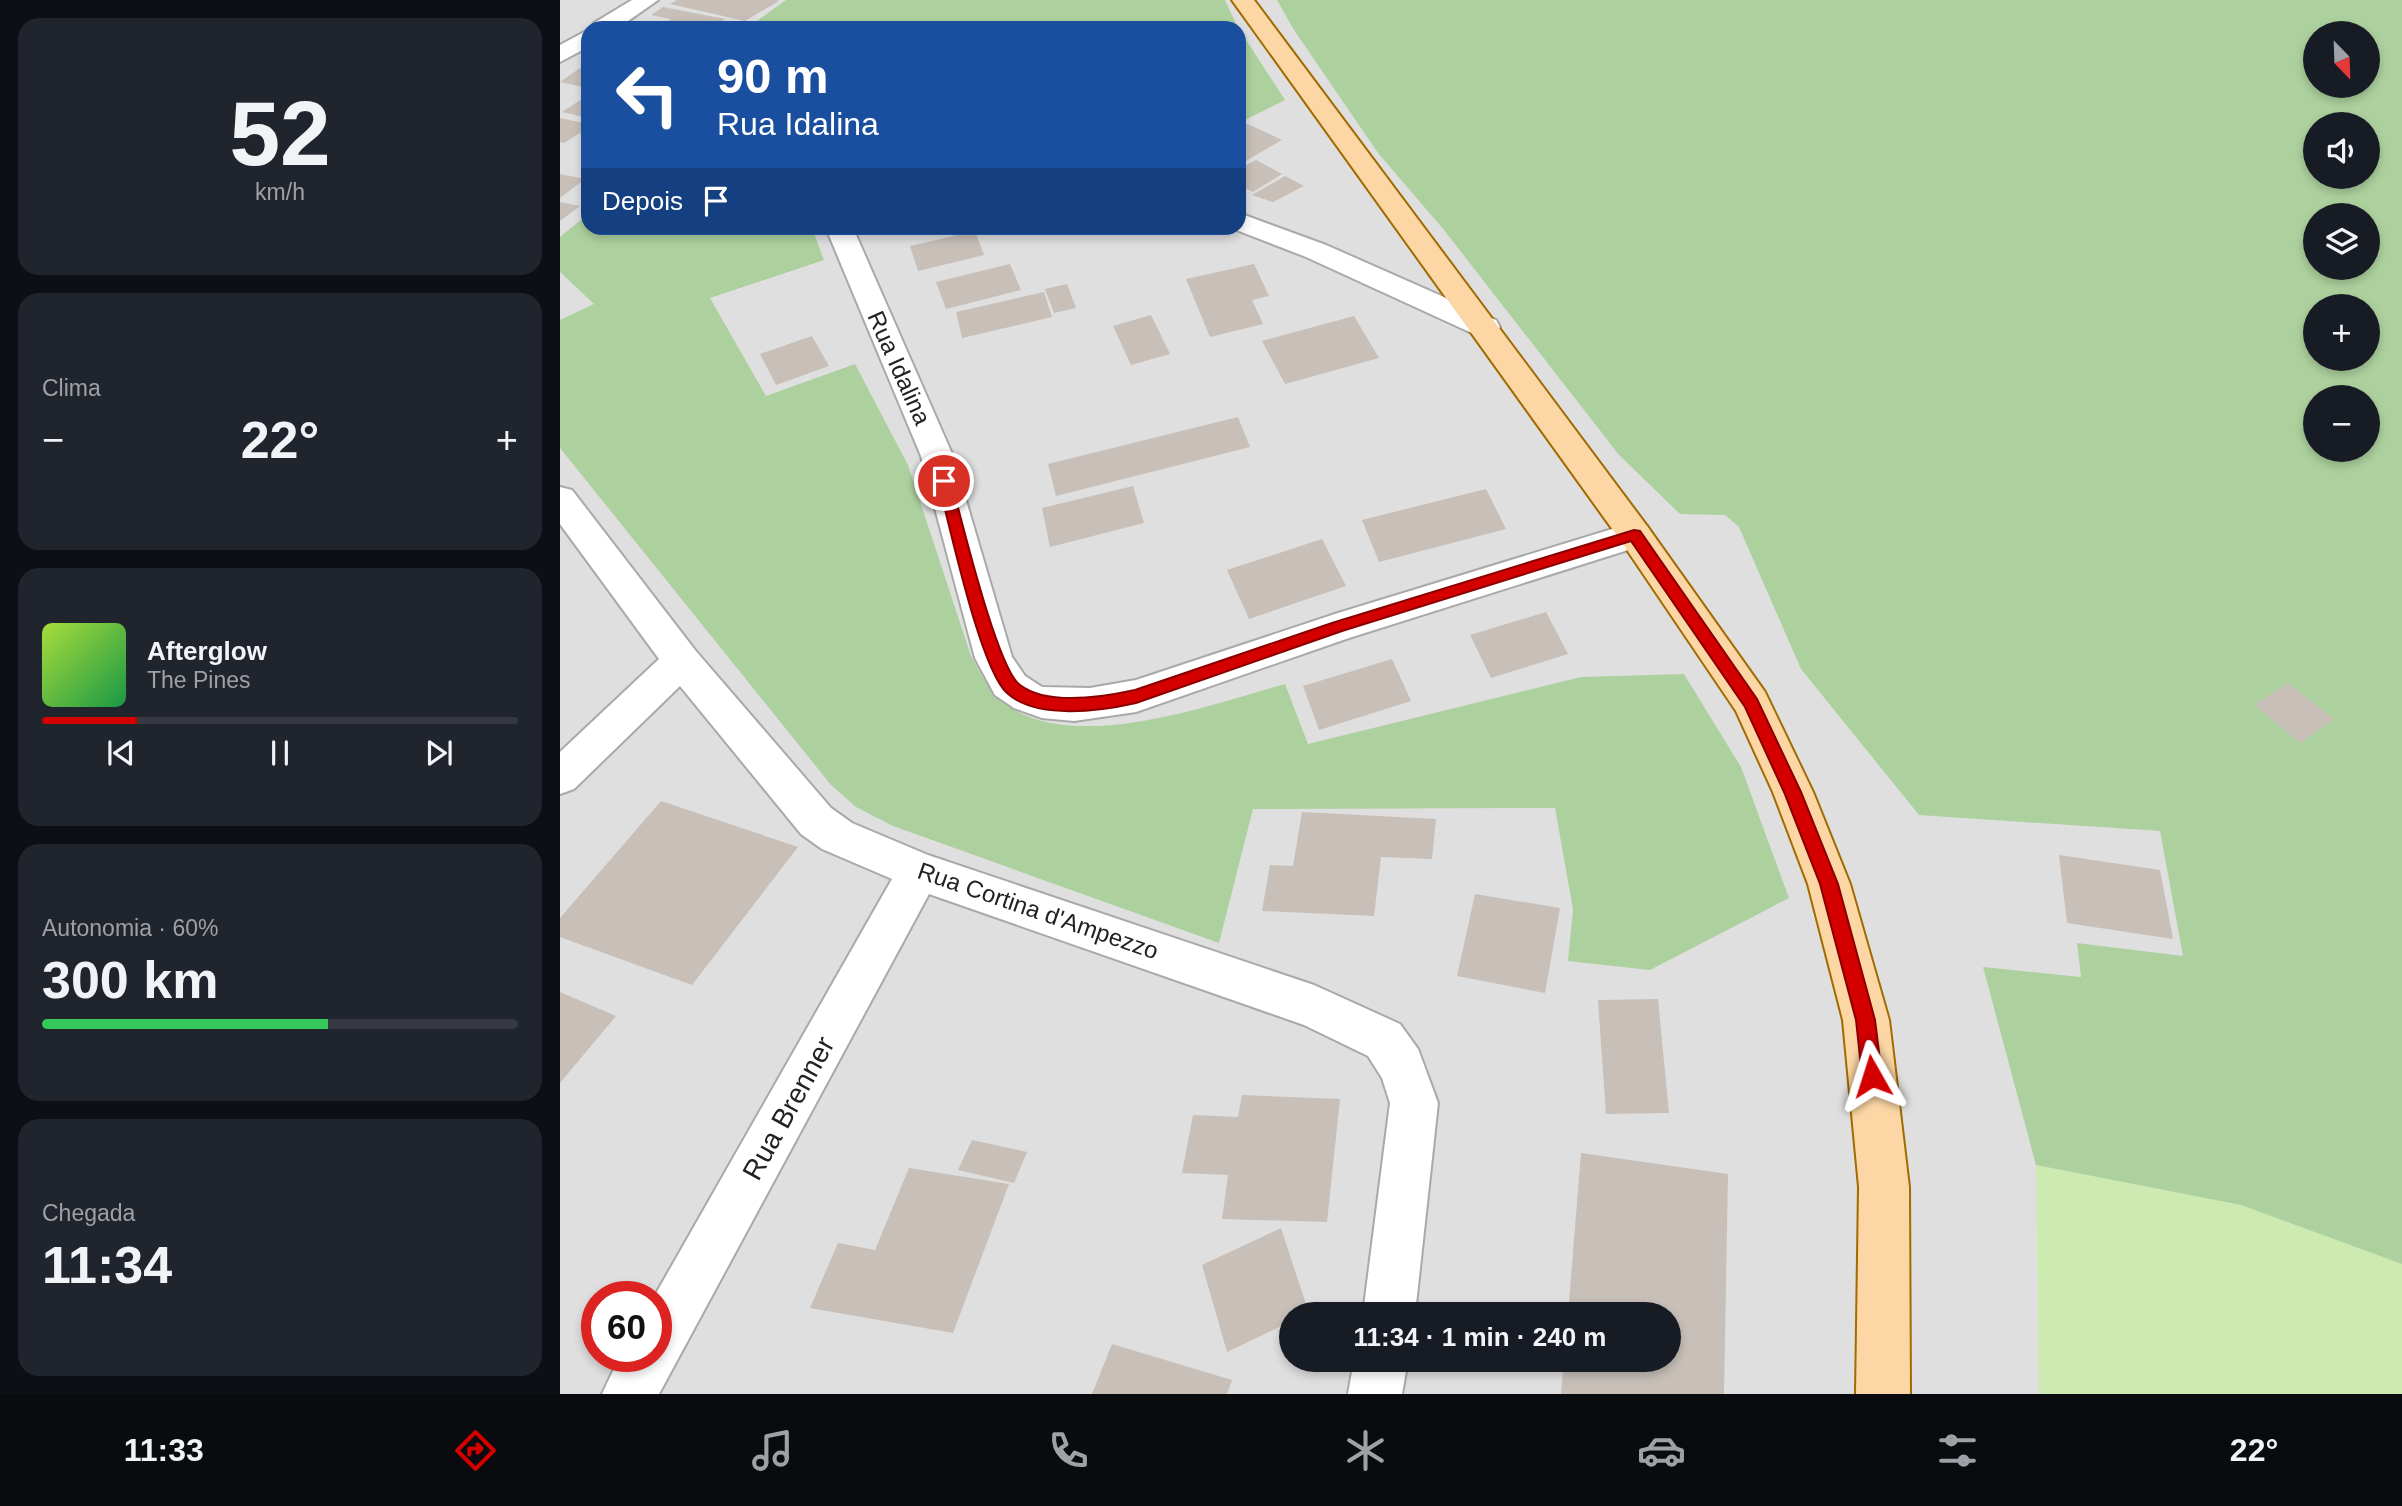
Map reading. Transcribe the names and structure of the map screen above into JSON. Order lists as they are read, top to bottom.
{
  "streets": {
    "street": ["Rua Idalina", "Rua Cortina d'Ampezzo", "Rua Brenner"]
  },
  "crossings": [
    ["Rua Cortina d'Ampezzo", "Rua Brenner"]
  ],
  "north": "bottom right",
  "page": {
    "tile": [
      ["52", "km/h"],
      "Clima",
      ["Autonomia · 60%", "300 km"],
      ["Chegada", "11:34"]
    ],
    "map_buttons": ["+", "−"],
    "turn": ["90 m", "Rua Idalina"],
    "then": "Depois",
    "heat": ["−", "22°", "+"],
    "song": ["Afterglow", "The Pines"],
    "limit": "60",
    "trip": "11:34 · 1 min · 240 m",
    "tabs": ["11:33", "22°"]
  }
}
